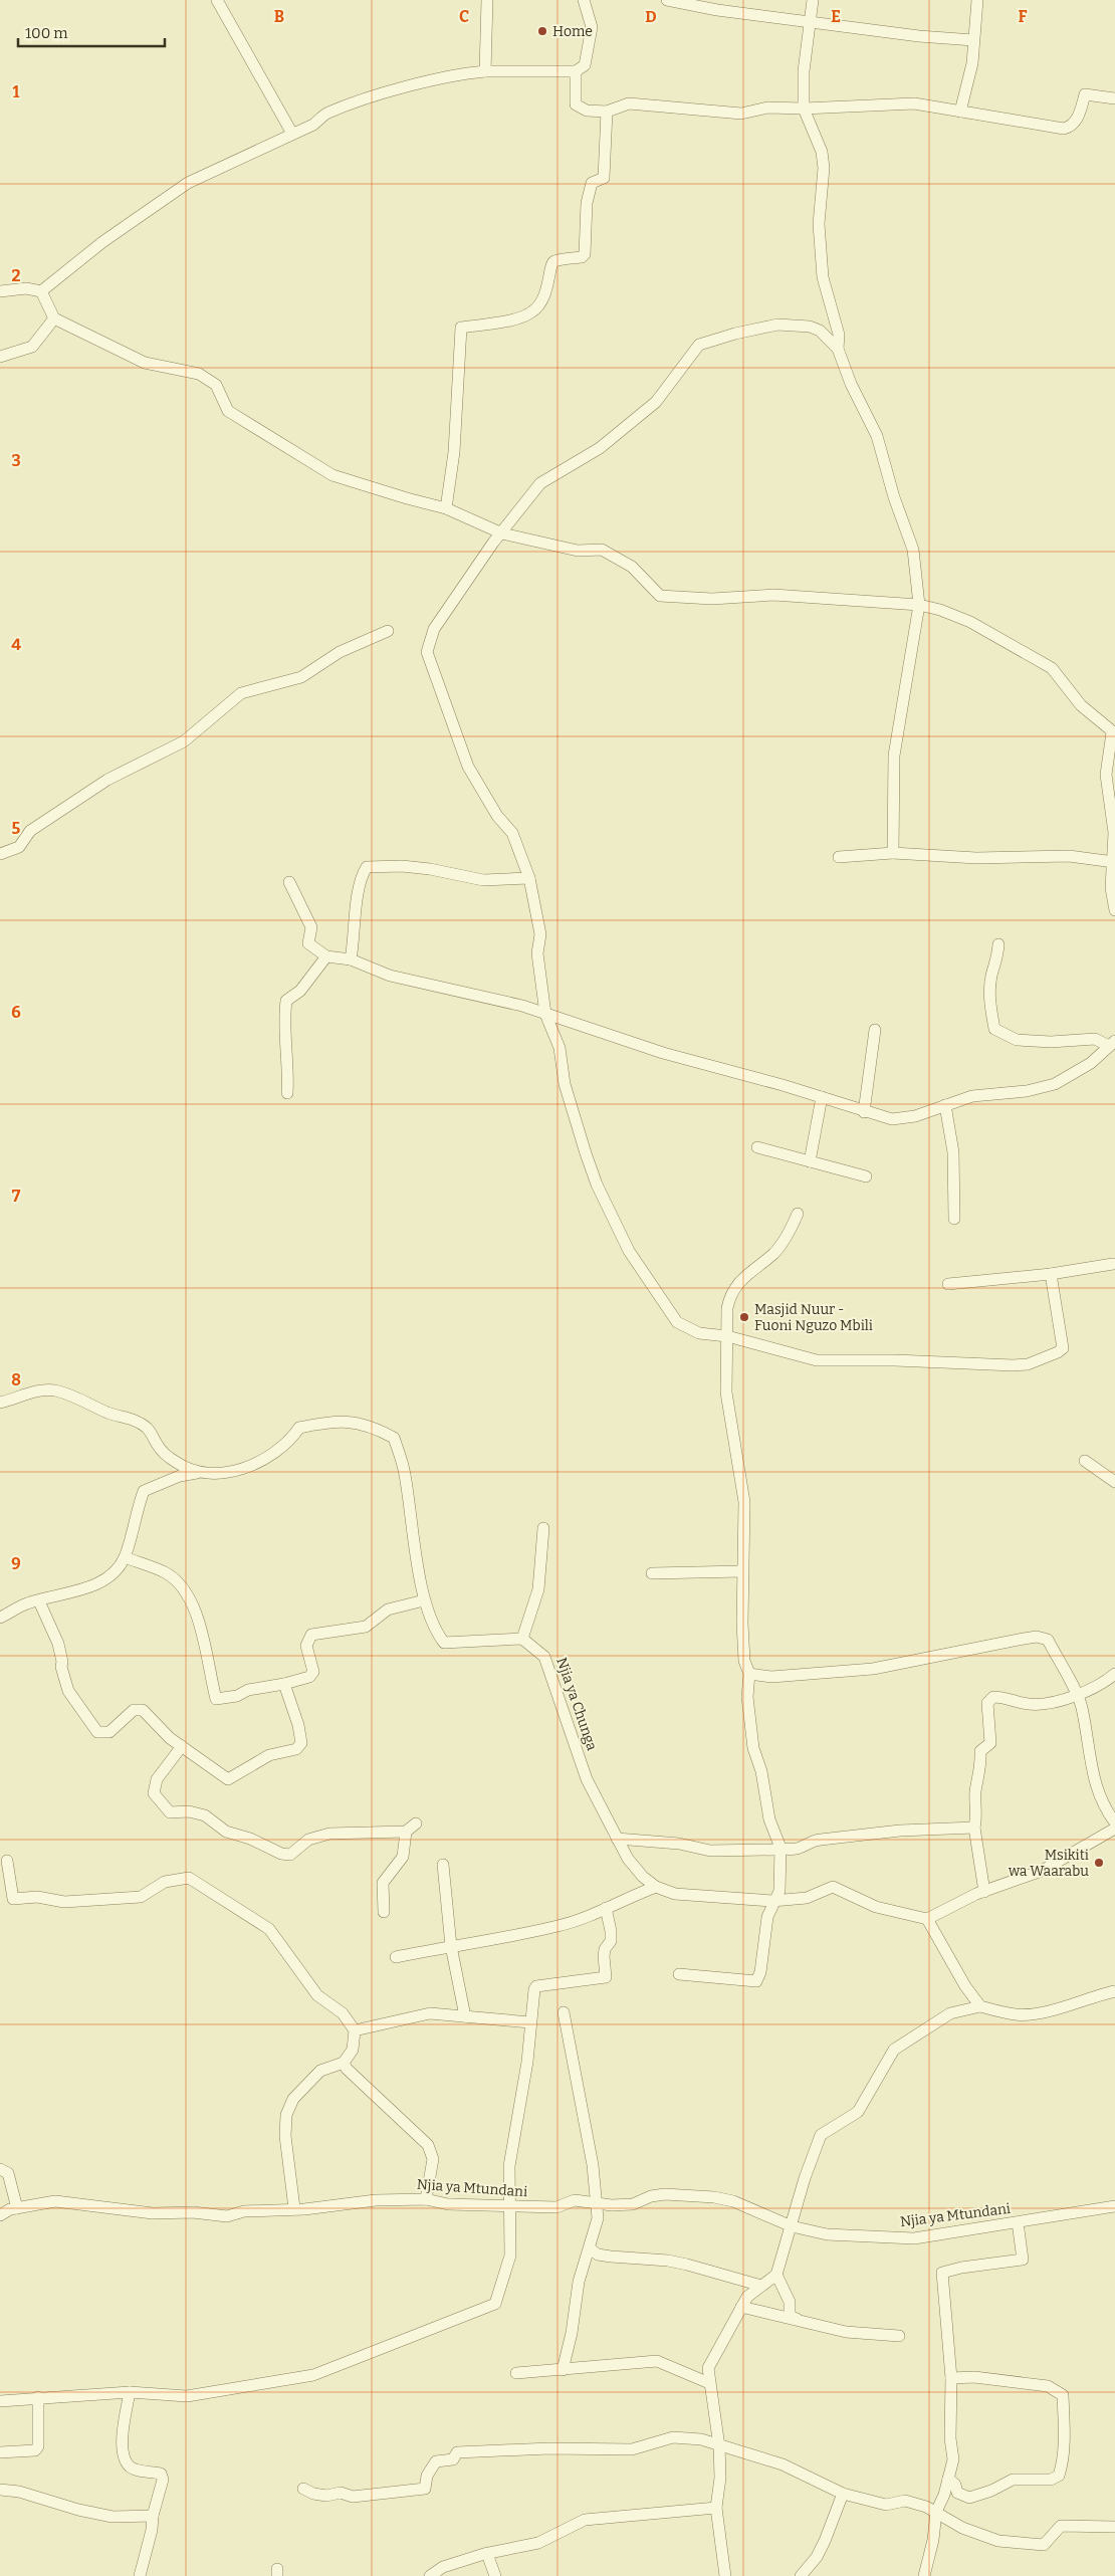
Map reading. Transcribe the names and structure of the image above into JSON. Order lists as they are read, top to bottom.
{
  "streets": {
    "street": ["Njia ya Chunga", "Njia ya Mtundani"]
  },
  "places": ["Home", "Masjid Nuur - Fuoni Nguzo Mbili", "Msikiti wa Waarabu"],
  "scale_bar": "100 m",
  "grid": {
    "columns": [
      "B",
      "C",
      "D",
      "E",
      "F"
    ],
    "rows": [
      "1",
      "2",
      "3",
      "4",
      "5",
      "6",
      "7",
      "8",
      "9"
    ]
  }
}
